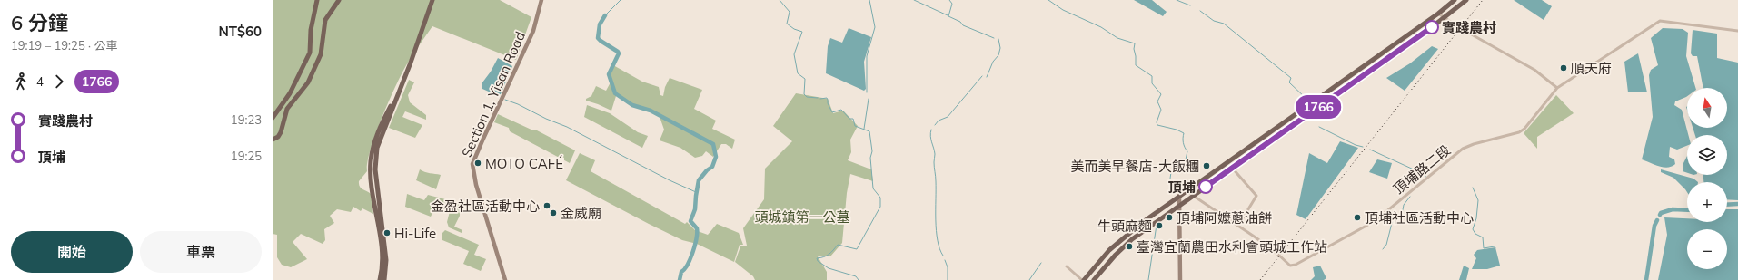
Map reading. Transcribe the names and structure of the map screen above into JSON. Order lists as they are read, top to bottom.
{
  "streets": {
    "street": ["Section 1, Yisan Road", "頂埔路二段"]
  },
  "parks": ["頭城鎮第一公墓"],
  "places": [
    "實踐農村",
    "順天府",
    "MOTO CAFÉ",
    "美而美早餐店-大飯糰",
    "頂埔",
    "金盈社區活動中心",
    "金威廟",
    "頂埔阿嬤蔥油餅",
    "頂埔社區活動中心",
    "牛頭麻麵",
    "Hi-Life",
    "臺灣宜蘭農田水利會頭城工作站"
  ],
  "lines": ["bus line 1766"],
  "north": "top",
  "page": {
    "heading": ["6 分鐘", "19:19 – 19:25 · 公車", "NT$60"],
    "on_map": "1766",
    "legs": ["4", "1766"],
    "map_buttons": ["+", "−"],
    "list": [
      {
        "name": "實踐農村",
        "value": "19:23"
      },
      {
        "name": "頂埔",
        "value": "19:25"
      }
    ],
    "buttons": ["開始", "車票"]
  }
}
